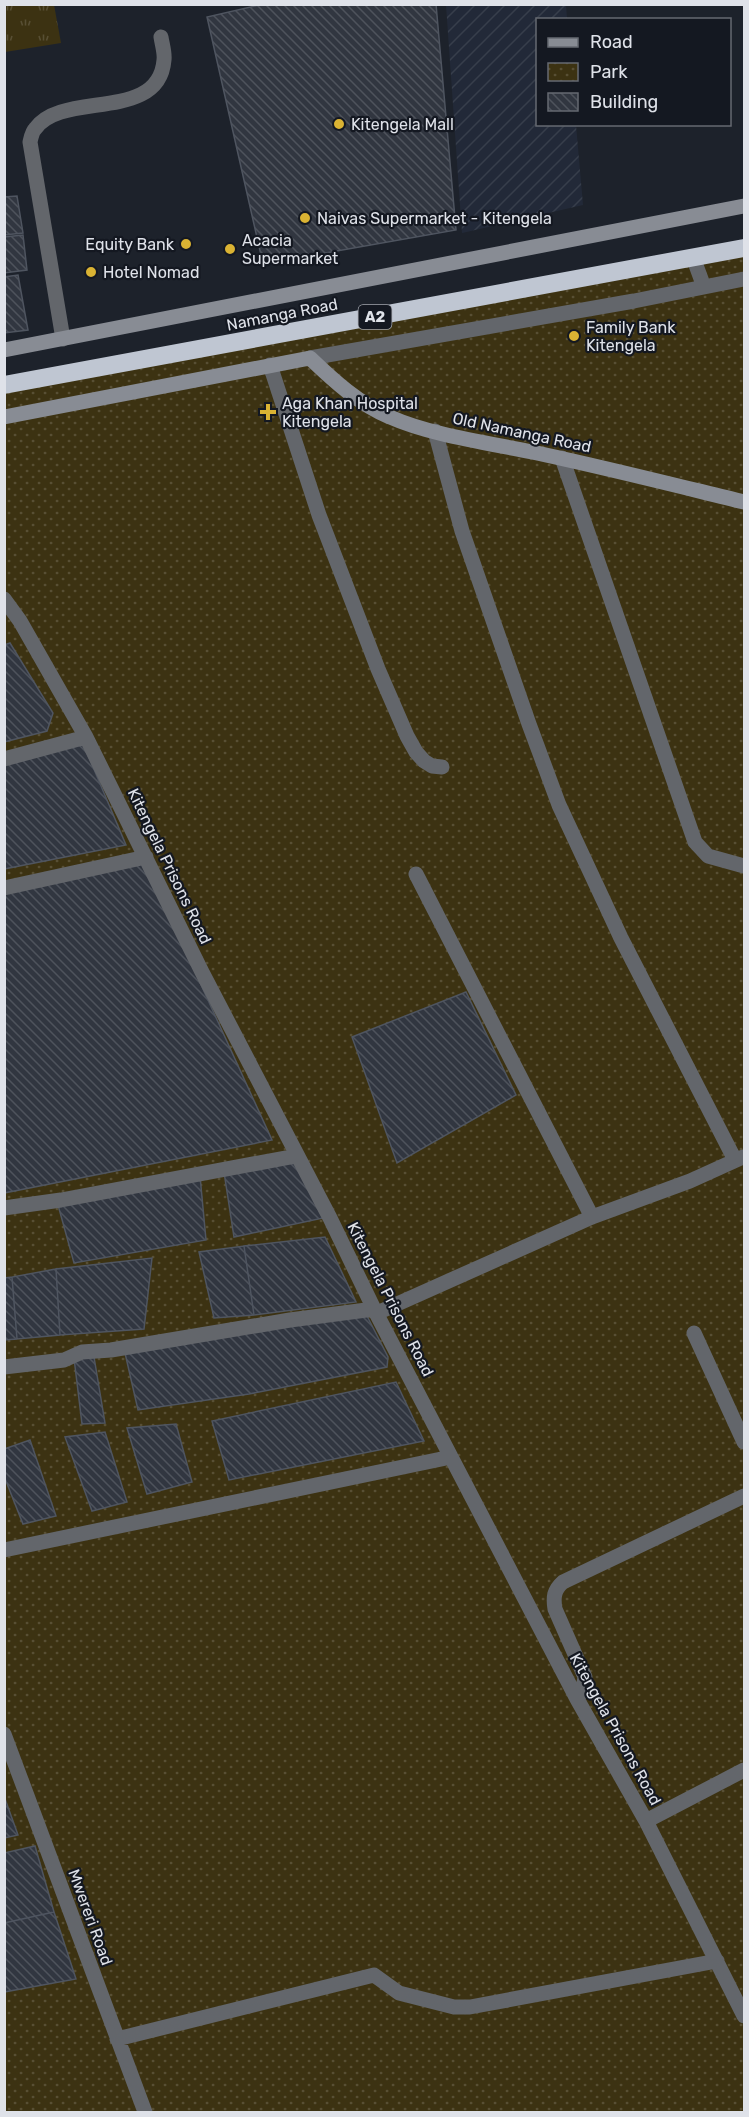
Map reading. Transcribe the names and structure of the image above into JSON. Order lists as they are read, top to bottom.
{
  "streets": {
    "highway": ["Namanga Road", "A2"],
    "street": ["Old Namanga Road", "Kitengela Prisons Road", "Mwereri Road"]
  },
  "places": {
    "other": [
      "Kitengela Mall",
      "Naivas Supermarket - Kitengela",
      "Equity Bank",
      "Acacia Supermarket",
      "Hotel Nomad",
      "Family Bank Kitengela"
    ],
    "health": ["Aga Khan Hospital Kitengela"]
  },
  "legend": ["Road", "Park", "Building"]
}
